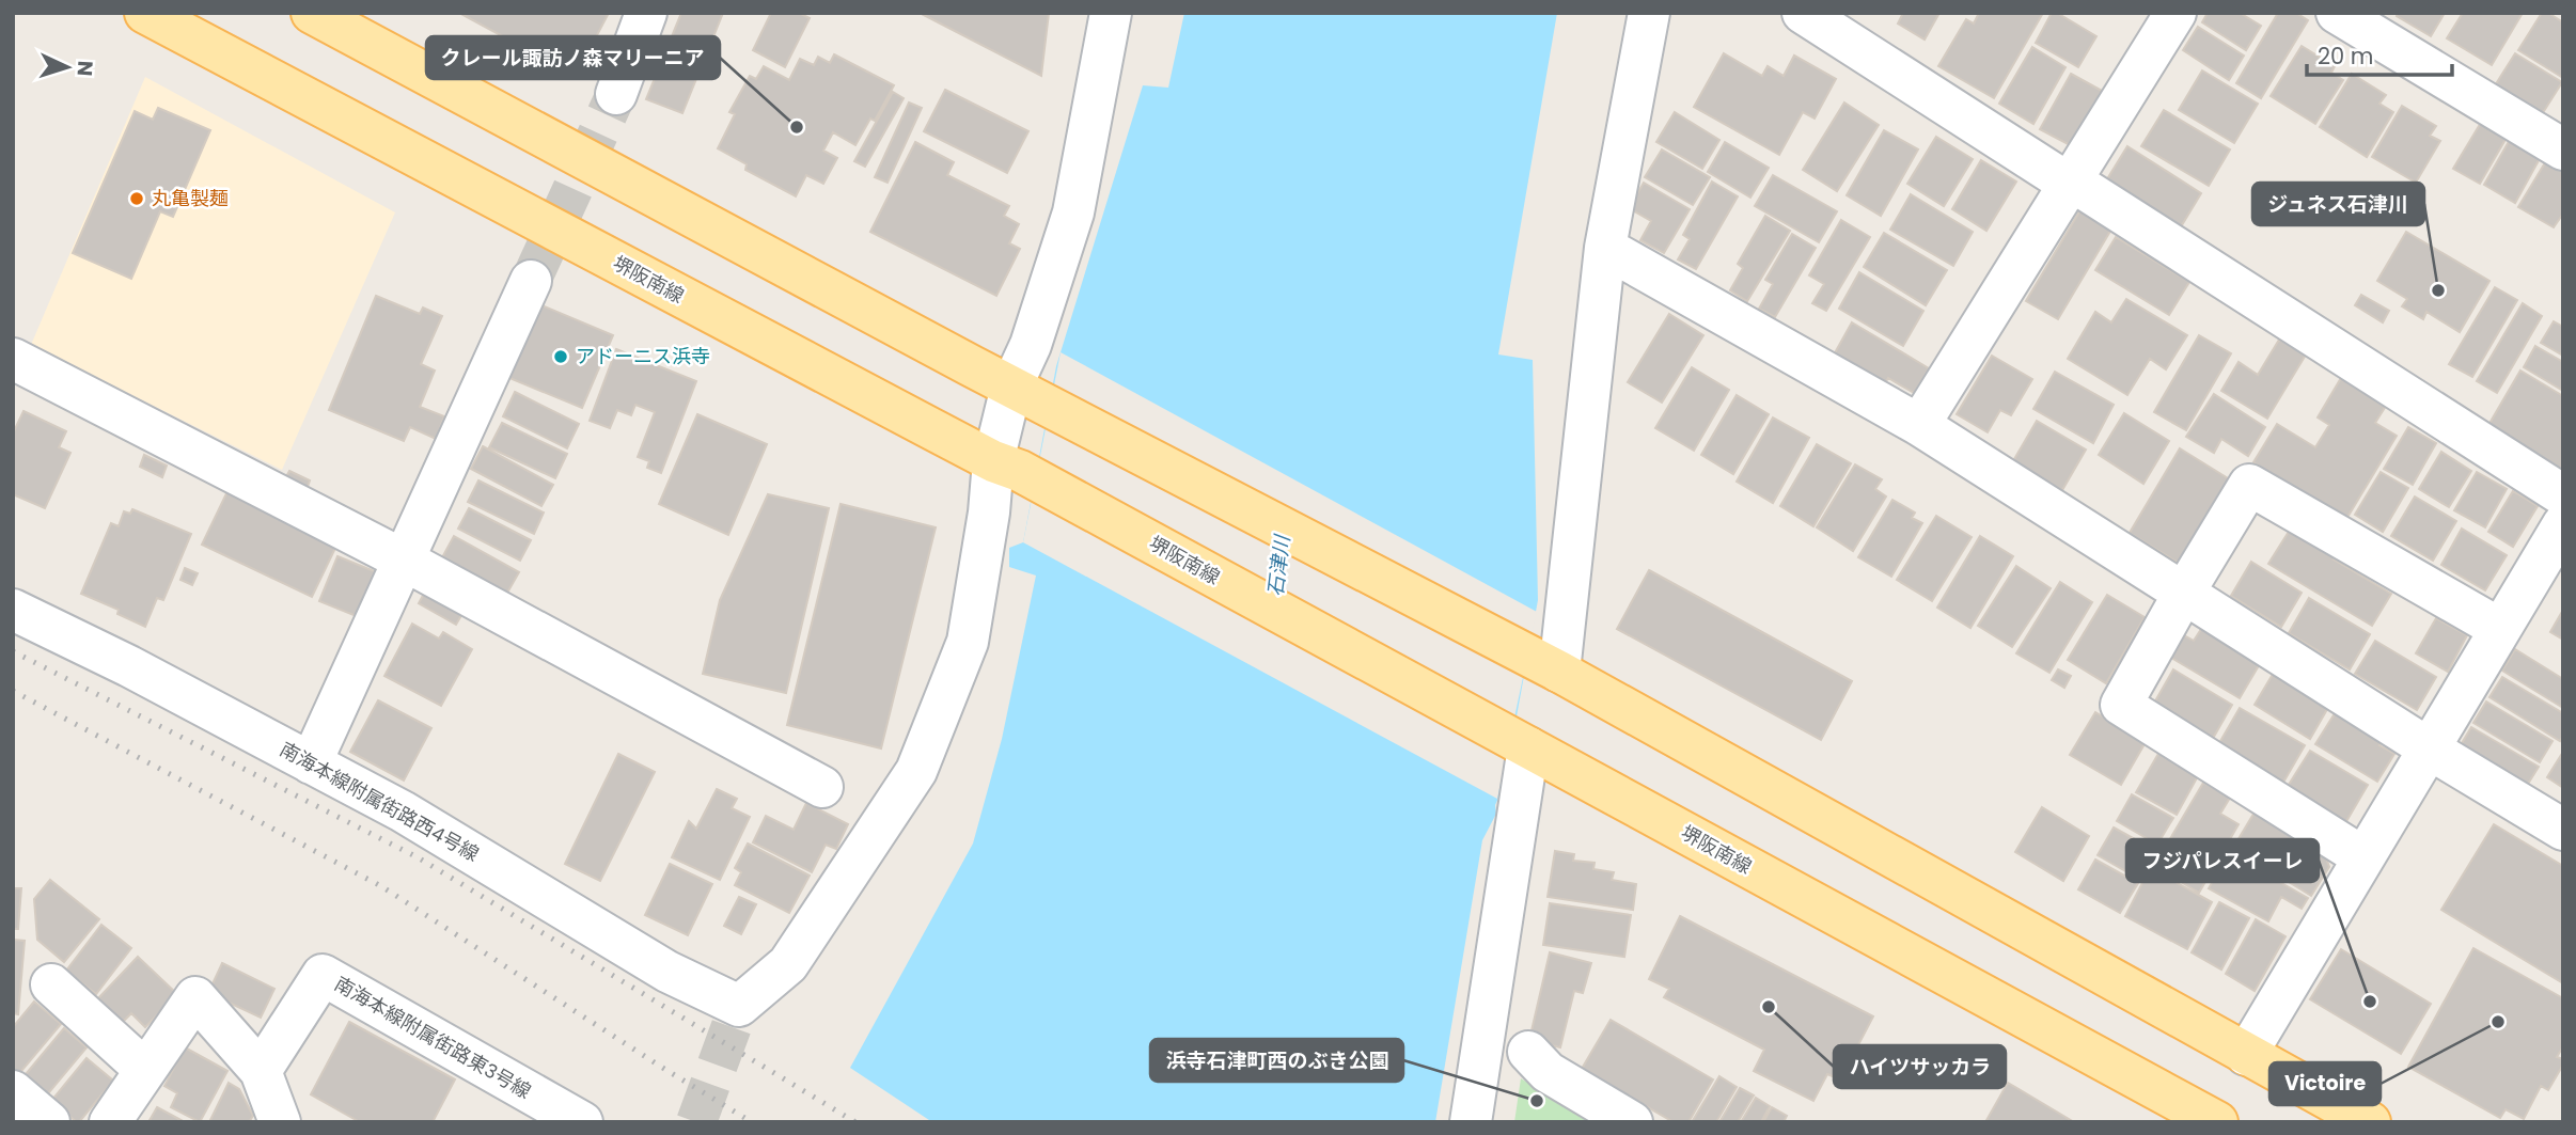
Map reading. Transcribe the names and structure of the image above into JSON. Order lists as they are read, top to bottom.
{
  "streets": {
    "main road": ["堺阪南線"],
    "street": ["南海本線附属街路西4号線", "南海本線附属街路東3号線"]
  },
  "crossings": [
    ["堺阪南線", "南海本線附属街路西4号線"]
  ],
  "water": ["石津川"],
  "places": [
    "クレール諏訪ノ森マリーニア",
    "丸亀製麺",
    "ジュネス石津川",
    "アドーニス浜寺",
    "フジパレスイーレ",
    "ハイツサッカラ",
    "Victoire",
    "浜寺石津町西のぶき公園"
  ],
  "scale_bar": "20 m",
  "north": "right"
}
